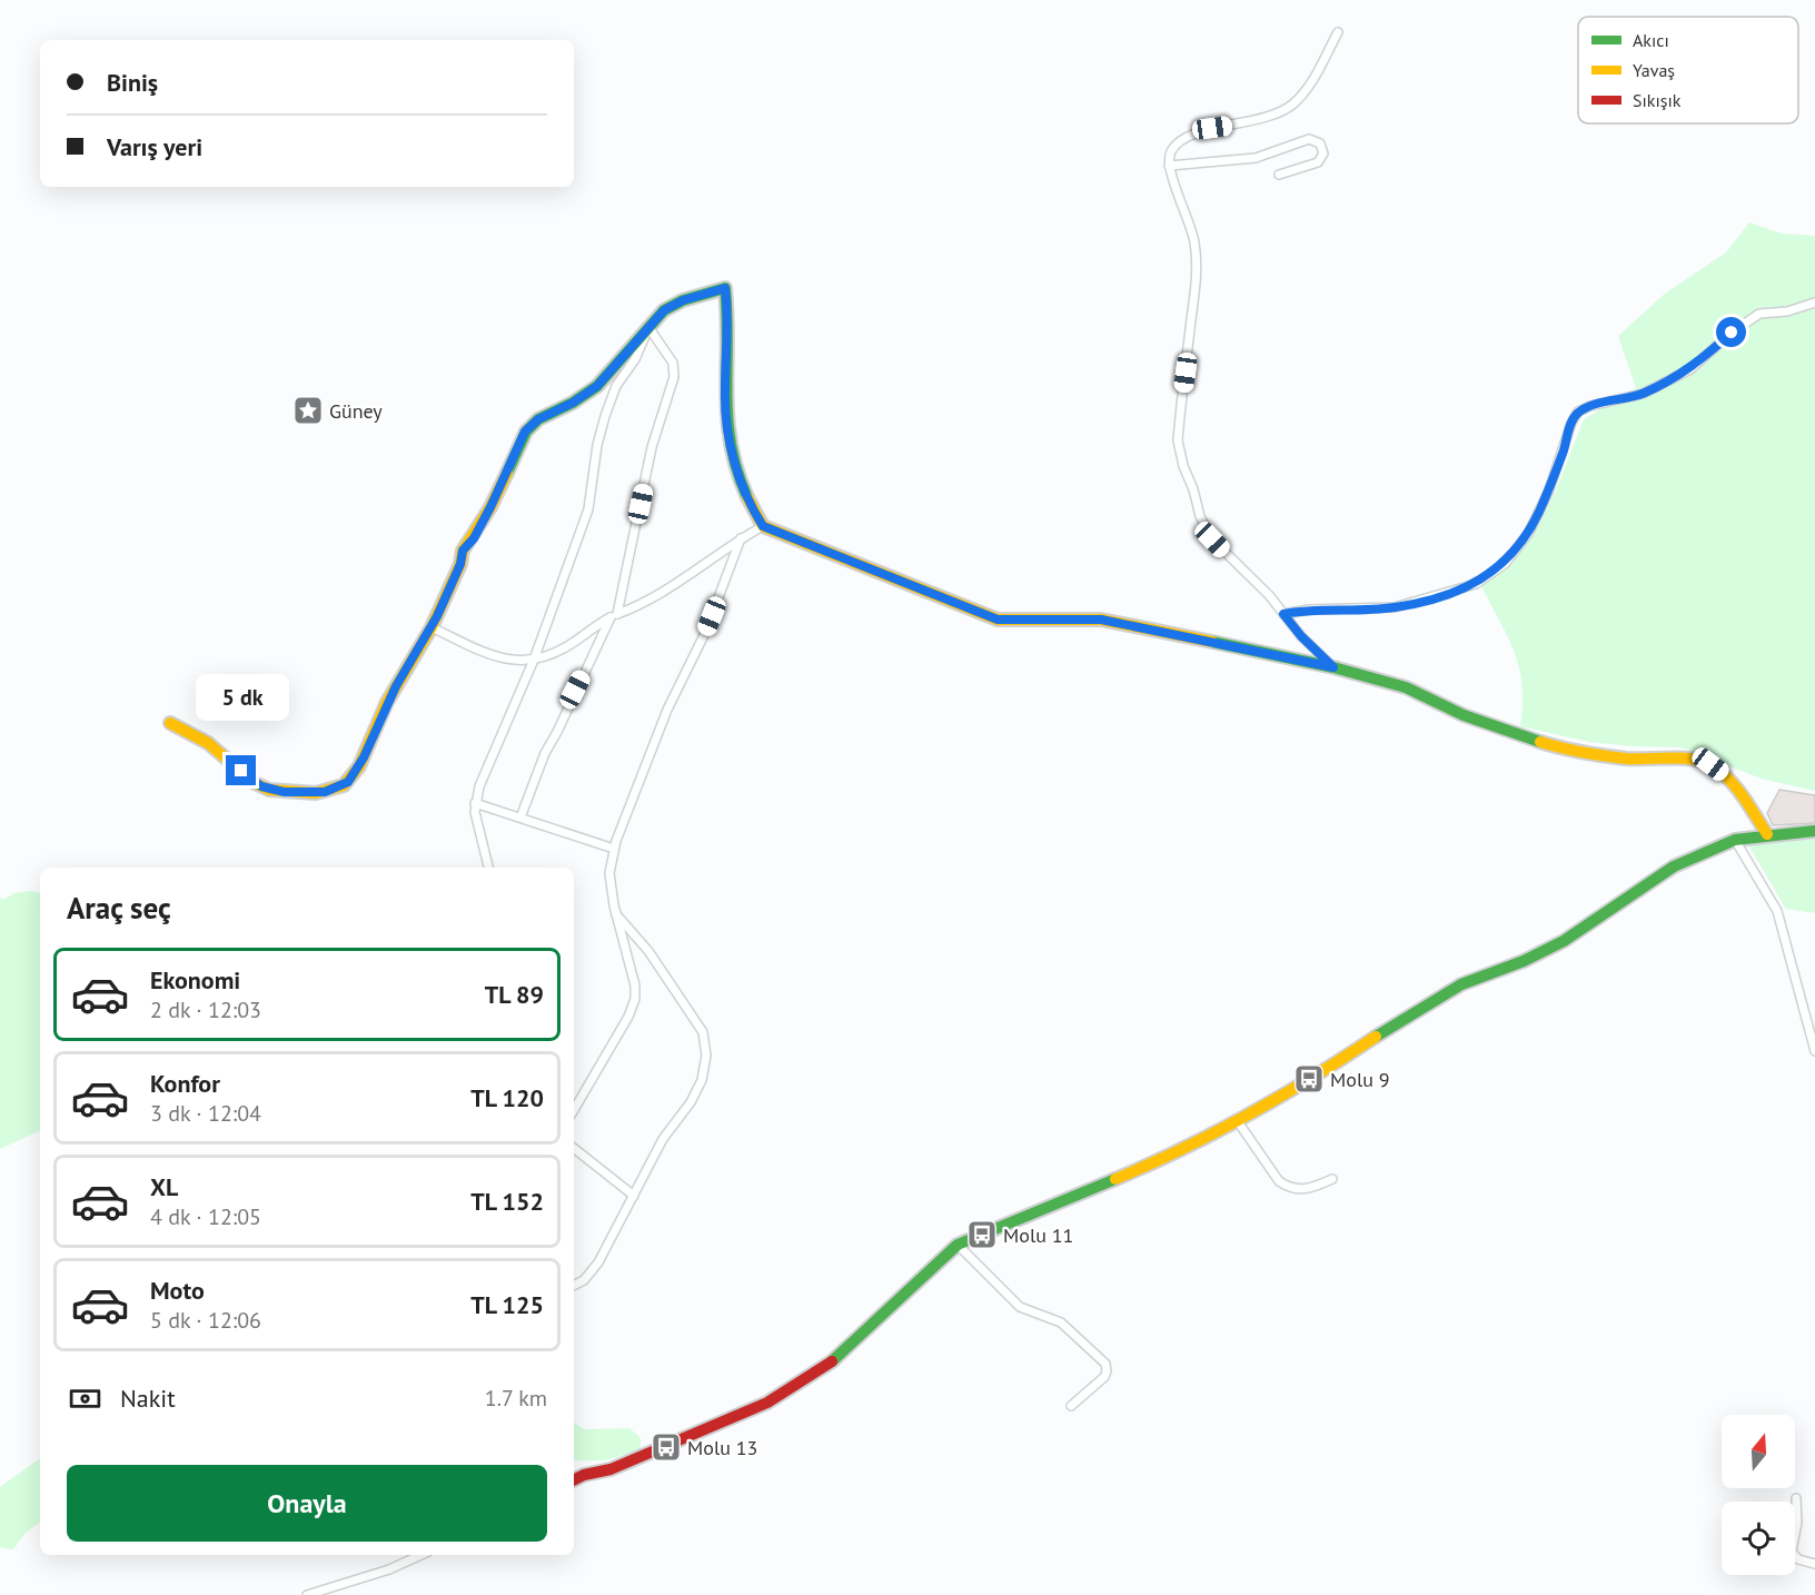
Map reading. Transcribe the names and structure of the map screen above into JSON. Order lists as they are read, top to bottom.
{
  "places": {
    "place": ["Güney"],
    "bus stop": ["Molu 9", "Molu 11", "Molu 13"]
  },
  "legend": ["Akıcı", "Yavaş", "Sıkışık"],
  "north": "top",
  "page": {
    "banner": ["Biniş", "Varış yeri"],
    "bubble": "5 dk",
    "heading": "Araç seç",
    "list": [
      {
        "name": "Ekonomi",
        "note": "2 dk · 12:03",
        "value": "TL 89"
      },
      {
        "name": "Konfor",
        "note": "3 dk · 12:04",
        "value": "TL 120"
      },
      {
        "name": "XL",
        "note": "4 dk · 12:05",
        "value": "TL 152"
      },
      {
        "name": "Moto",
        "note": "5 dk · 12:06",
        "value": "TL 125"
      }
    ],
    "pay": ["Nakit", "1.7 km"],
    "buttons": "Onayla"
  }
}
